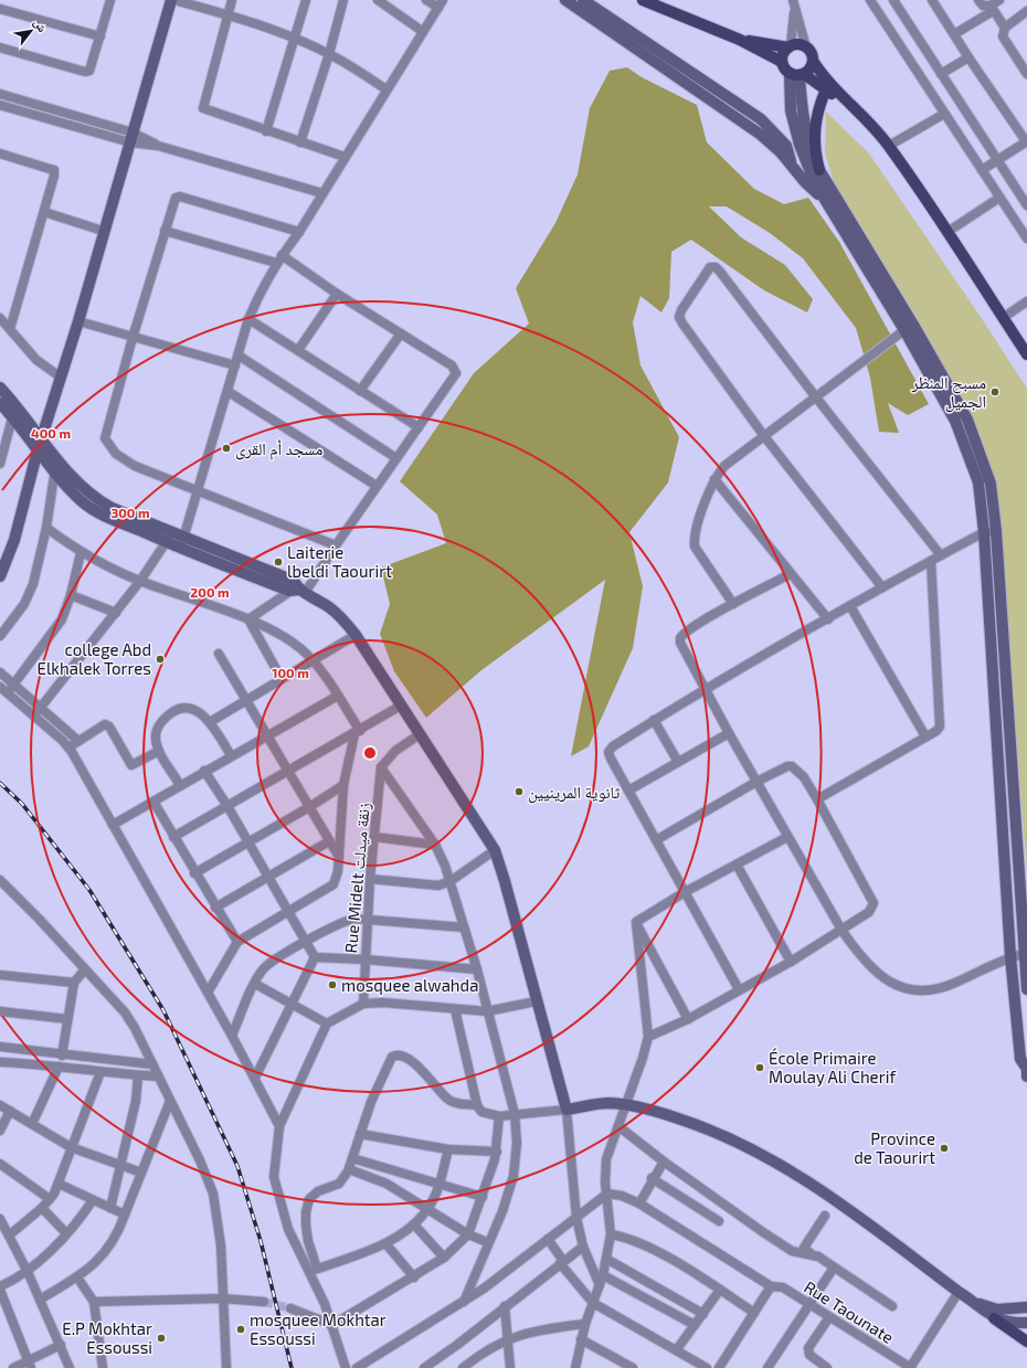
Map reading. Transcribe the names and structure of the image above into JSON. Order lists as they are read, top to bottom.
{
  "streets": {
    "street": ["Rue Midelt زنقة ميدلت", "Rue Taounate"]
  },
  "places": [
    "مسبح المنظر الجميل",
    "مسجد أم القرى",
    "Laiterie lbeldi Taourirt",
    "college Abd Elkhalek Torres",
    "ثانوية المرينيين",
    "mosquee alwahda",
    "École Primaire Moulay Ali Cherif",
    "Province de Taourirt",
    "mosquee Mokhtar Essoussi",
    "E.P Mokhtar Essoussi"
  ],
  "north": "top right",
  "rings": [
    "400 m",
    "300 m",
    "200 m",
    "100 m"
  ]
}
